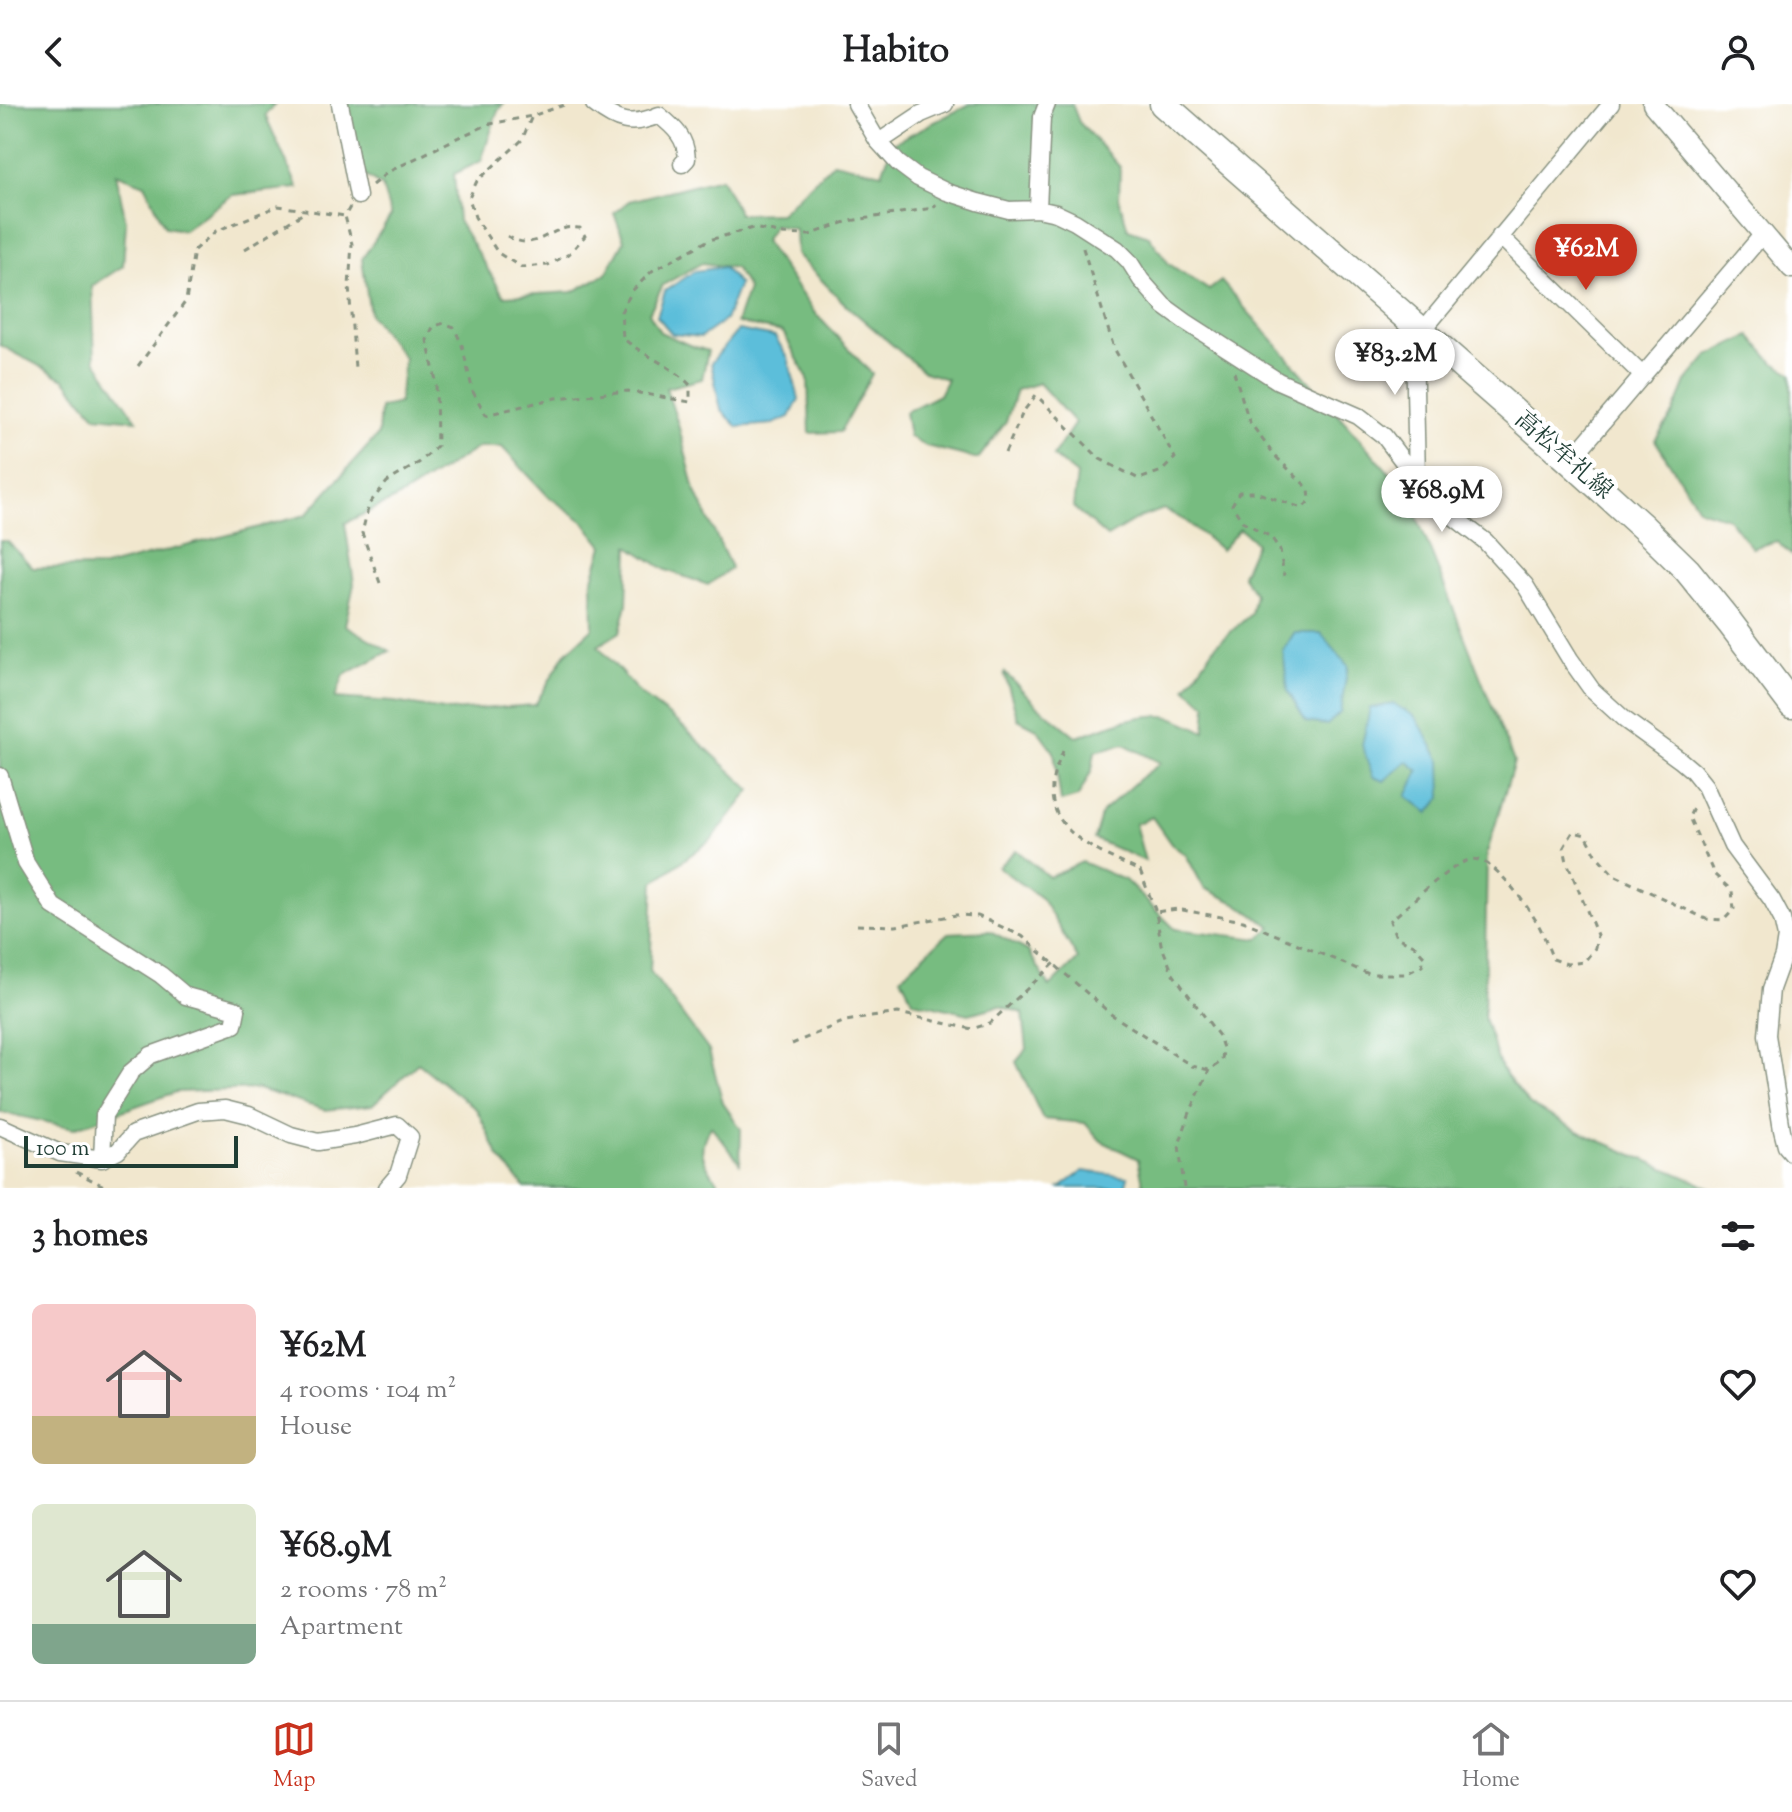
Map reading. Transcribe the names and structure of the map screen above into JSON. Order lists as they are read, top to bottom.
{
  "streets": {
    "main road": ["高松牟礼線"]
  },
  "scale_bar": "100 m",
  "page": {
    "header": "Habito",
    "price": ["¥62M", "¥83.2M", "¥68.9M"],
    "scale": "100 m",
    "heading": "3 homes",
    "list": [
      {
        "name": "¥62M",
        "note": "4 rooms · 104 m² · House"
      },
      {
        "name": "¥68.9M",
        "note": "2 rooms · 78 m² · Apartment"
      }
    ],
    "tabs": ["Map", "Saved", "Home"]
  }
}
